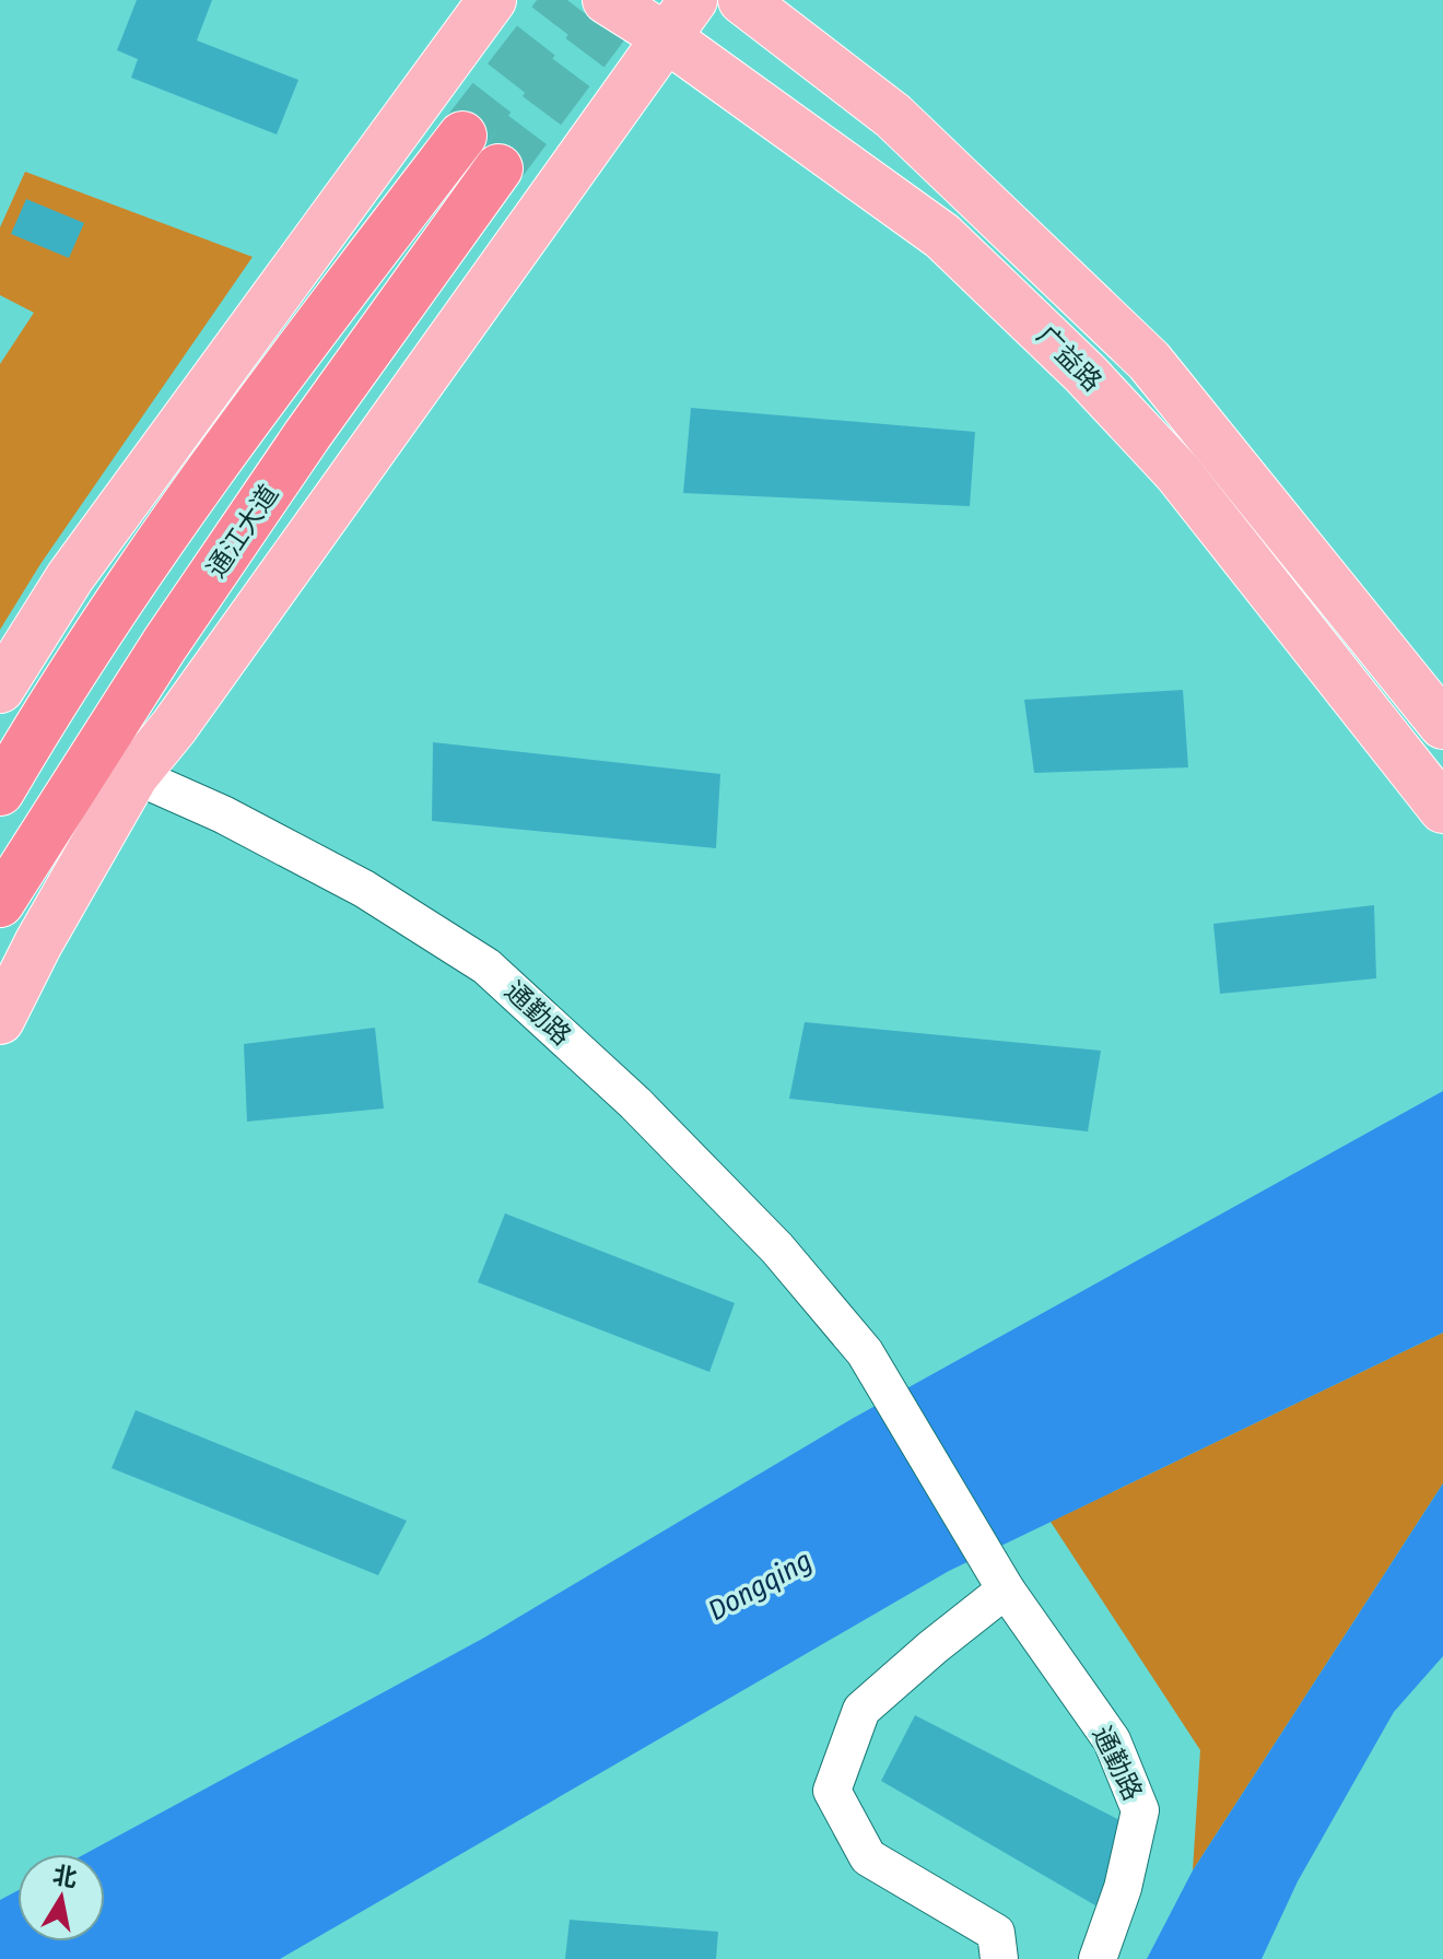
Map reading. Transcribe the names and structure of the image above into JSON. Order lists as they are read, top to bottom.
{
  "streets": {
    "highway": ["通江大道"],
    "main road": ["广益路"],
    "street": ["通勤路"]
  },
  "water": ["Dongqing"],
  "north": "top"
}
